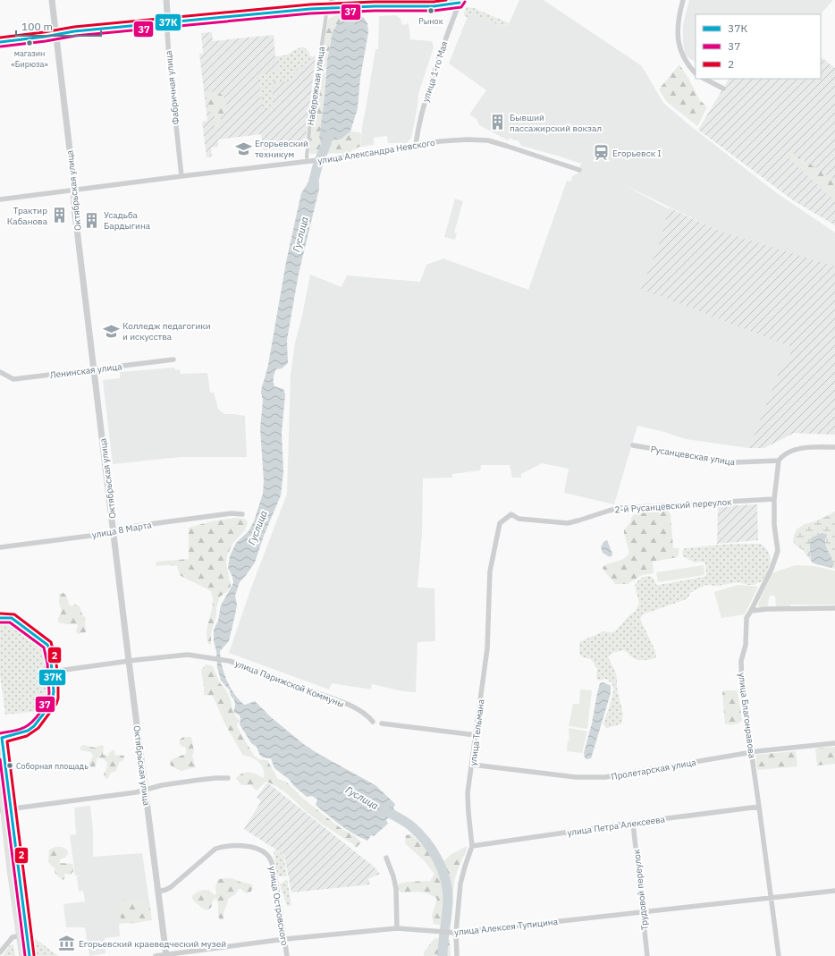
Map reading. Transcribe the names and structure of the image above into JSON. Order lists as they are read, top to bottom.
{
  "streets": {
    "street": [
      "улица 1-го Мая",
      "Набережная улица",
      "Фабричная улица",
      "улица Александра Невского",
      "Октябрьская улица",
      "Ленинская улица",
      "Русанцевская улица",
      "2-й Русанцевский переулок",
      "улица 8 Марта",
      "улица Парижской Коммуны",
      "улица Благонравова",
      "улица Тельмана",
      "Пролетарская улица",
      "улица Петра Алексеева",
      "Трудовой переулок",
      "улица Островского",
      "улица Алексея Тупицина"
    ]
  },
  "crossings": [
    ["улица 1-го Мая", "улица Александра Невского"],
    ["Набережная улица", "улица Александра Невского"],
    ["Фабричная улица", "улица Александра Невского"],
    ["улица Александра Невского", "Октябрьская улица"],
    ["Октябрьская улица", "Ленинская улица"],
    ["Октябрьская улица", "улица 8 Марта"],
    ["Октябрьская улица", "улица Парижской Коммуны"],
    ["Октябрьская улица", "улица Островского"],
    ["Октябрьская улица", "улица Алексея Тупицина"],
    ["Русанцевская улица", "улица Благонравова"],
    ["2-й Русанцевский переулок", "улица Благонравова"],
    ["2-й Русанцевский переулок", "улица Тельмана"],
    ["улица Благонравова", "Пролетарская улица"],
    ["улица Благонравова", "улица Петра Алексеева"],
    ["улица Благонравова", "улица Алексея Тупицина"],
    ["улица Тельмана", "Пролетарская улица"],
    ["улица Тельмана", "улица Петра Алексеева"],
    ["улица Тельмана", "улица Алексея Тупицина"],
    ["улица Петра Алексеева", "Трудовой переулок"],
    ["Трудовой переулок", "улица Алексея Тупицина"],
    ["улица Островского", "улица Алексея Тупицина"]
  ],
  "water": ["Гуслица"],
  "places": {
    "other": ["Рынок", "магазин «Бирюза»", "Соборная площадь"],
    "building": ["Бывший пассажирский вокзал", "Трактир Кабанова", "Усадьба Бардыгина"],
    "school or university": ["Егорьевский техникум", "Колледж педагогики и искусства"],
    "station": ["Егорьевск I"],
    "museum": ["Егорьевский краеведческий музей"]
  },
  "lines": ["transit line 2", "transit line 37", "transit line 37К"],
  "legend": ["37К", "37", "2"],
  "scale_bar": "100 m"
}
